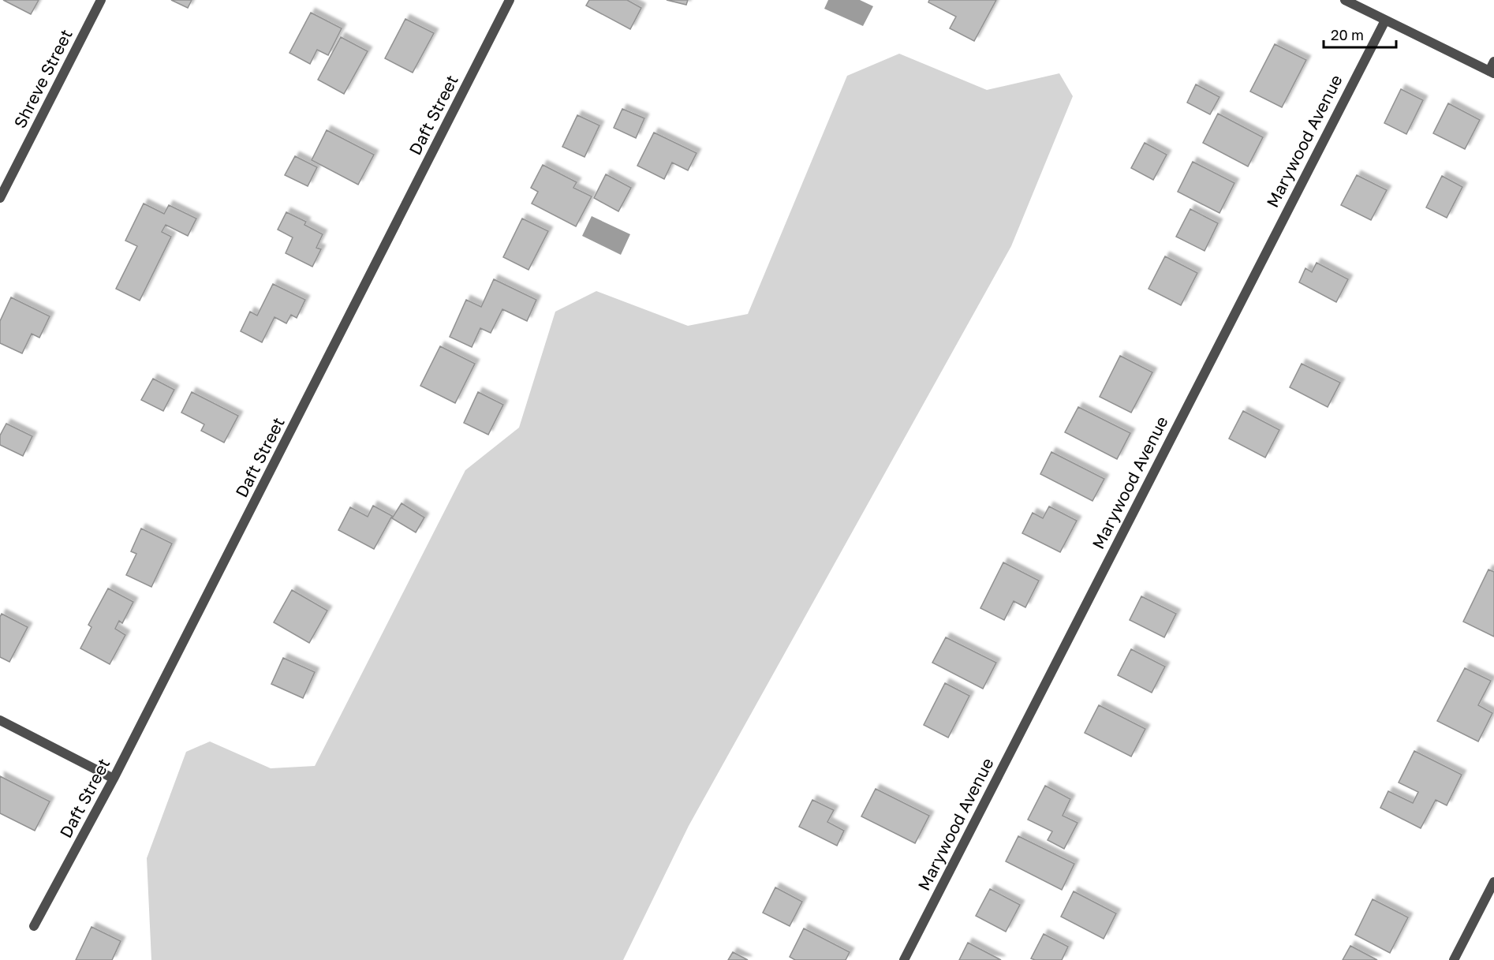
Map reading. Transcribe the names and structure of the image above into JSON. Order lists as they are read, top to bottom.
{
  "streets": {
    "street": ["Shreve Street", "Daft Street", "Marywood Avenue"]
  },
  "scale_bar": "20 m"
}
